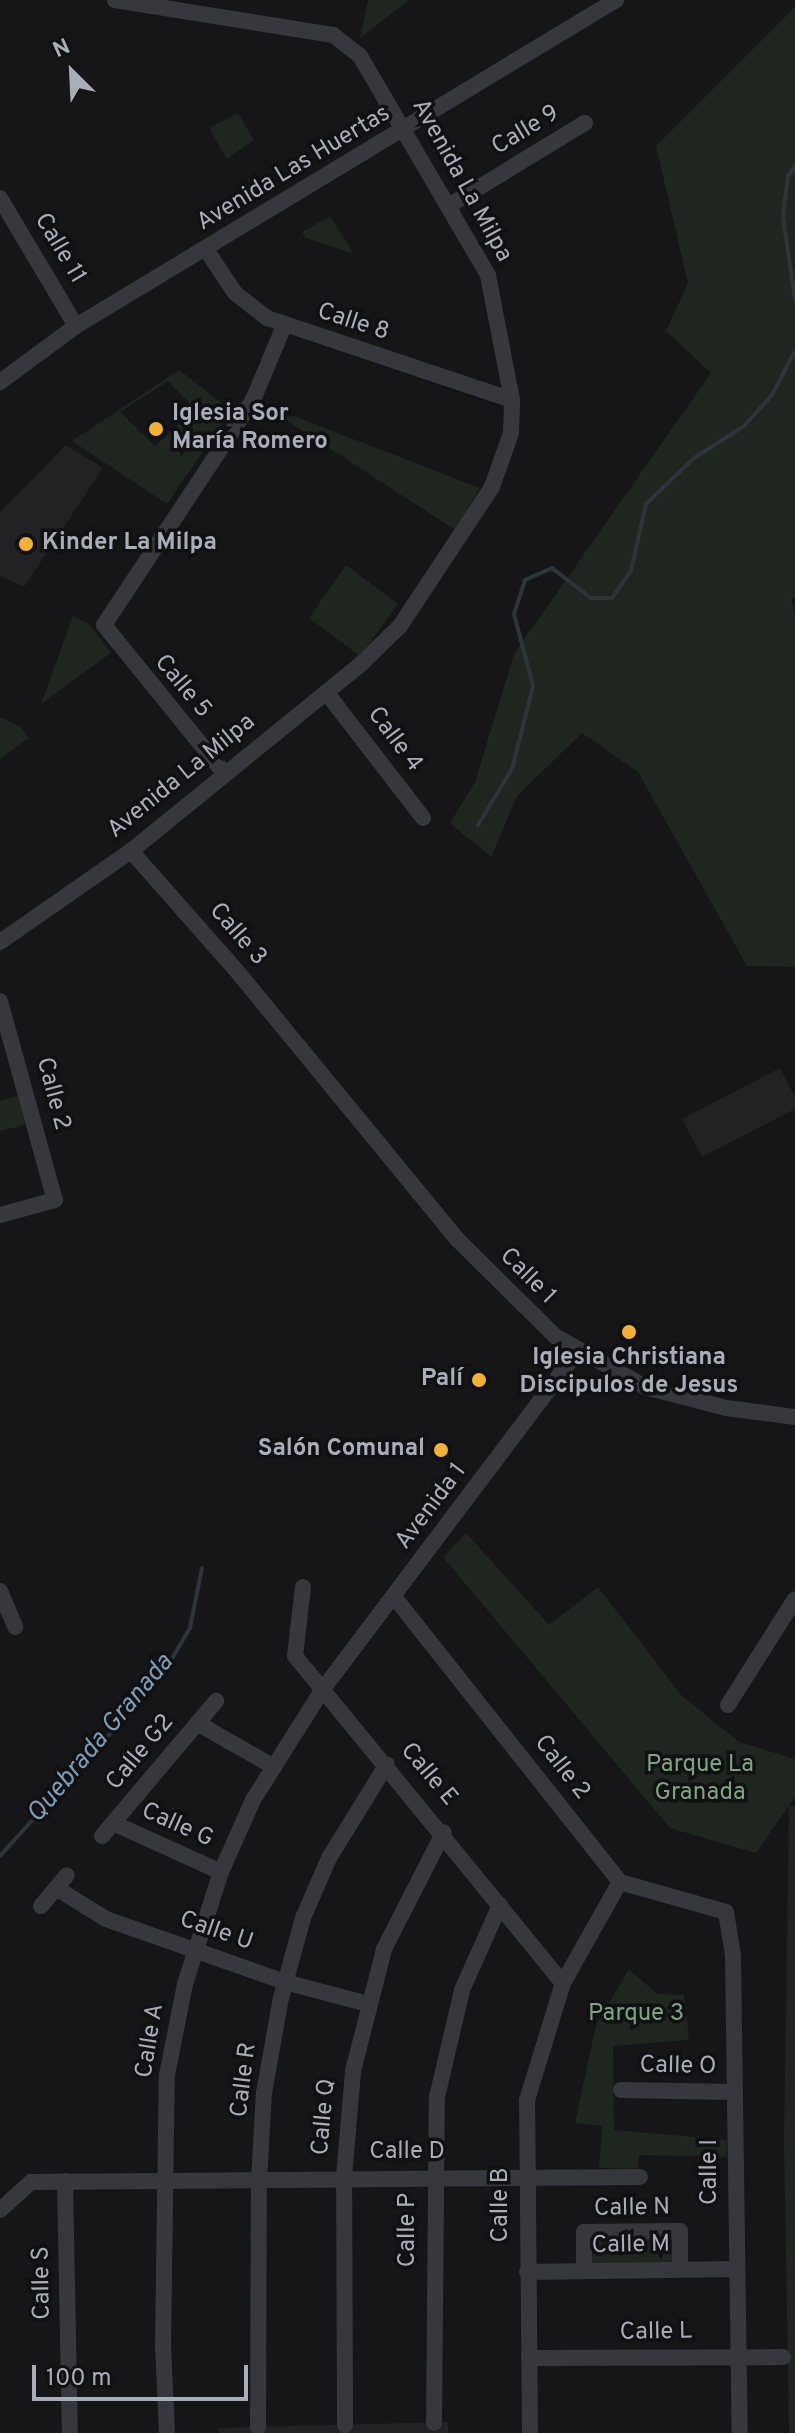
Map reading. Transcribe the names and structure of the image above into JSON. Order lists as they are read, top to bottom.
{
  "streets": {
    "street": [
      "Calle 9",
      "Avenida Las Huertas",
      "Avenida La Milpa",
      "Calle 11",
      "Calle 8",
      "Calle 5",
      "Calle 4",
      "Calle 3",
      "Calle 2",
      "Calle 1",
      "Avenida 1",
      "Calle G2",
      "Calle E",
      "Calle G",
      "Calle U",
      "Calle A",
      "Calle O",
      "Calle R",
      "Calle Q",
      "Calle D",
      "Calle I",
      "Calle B",
      "Calle N",
      "Calle P",
      "Calle M",
      "Calle S",
      "Calle L"
    ]
  },
  "crossings": [
    ["Calle 9", "Avenida La Milpa"],
    ["Avenida Las Huertas", "Avenida La Milpa"],
    ["Avenida Las Huertas", "Calle 11"],
    ["Avenida Las Huertas", "Calle 8"],
    ["Avenida La Milpa", "Calle 8"],
    ["Avenida La Milpa", "Calle 5"],
    ["Avenida La Milpa", "Calle 4"],
    ["Avenida La Milpa", "Calle 3"],
    ["Calle 8", "Calle 5"],
    ["Calle 3", "Calle 1"],
    ["Calle 2", "Avenida 1"],
    ["Calle 2", "Calle I"],
    ["Calle 2", "Calle B"],
    ["Calle 1", "Avenida 1"],
    ["Avenida 1", "Calle E"],
    ["Avenida 1", "Calle A"],
    ["Calle G2", "Calle G"],
    ["Calle E", "Calle A"],
    ["Calle E", "Calle R"],
    ["Calle E", "Calle Q"],
    ["Calle E", "Calle B"],
    ["Calle E", "Calle P"],
    ["Calle G", "Calle A"],
    ["Calle U", "Calle A"],
    ["Calle U", "Calle R"],
    ["Calle U", "Calle Q"],
    ["Calle A", "Calle D"],
    ["Calle O", "Calle I"],
    ["Calle R", "Calle D"],
    ["Calle Q", "Calle D"],
    ["Calle D", "Calle B"],
    ["Calle D", "Calle P"],
    ["Calle D", "Calle S"],
    ["Calle I", "Calle B"],
    ["Calle I", "Calle M"],
    ["Calle I", "Calle L"],
    ["Calle B", "Calle M"],
    ["Calle B", "Calle L"],
    ["Calle N", "Calle M"]
  ],
  "water": ["Quebrada Granada"],
  "parks": ["Parque La Granada", "Parque 3"],
  "places": [
    "Iglesia Sor María Romero",
    "Kinder La Milpa",
    "Iglesia Christiana Discipulos de Jesus",
    "Palí",
    "Salón Comunal"
  ],
  "scale_bar": "100 m",
  "north": "top left"
}
